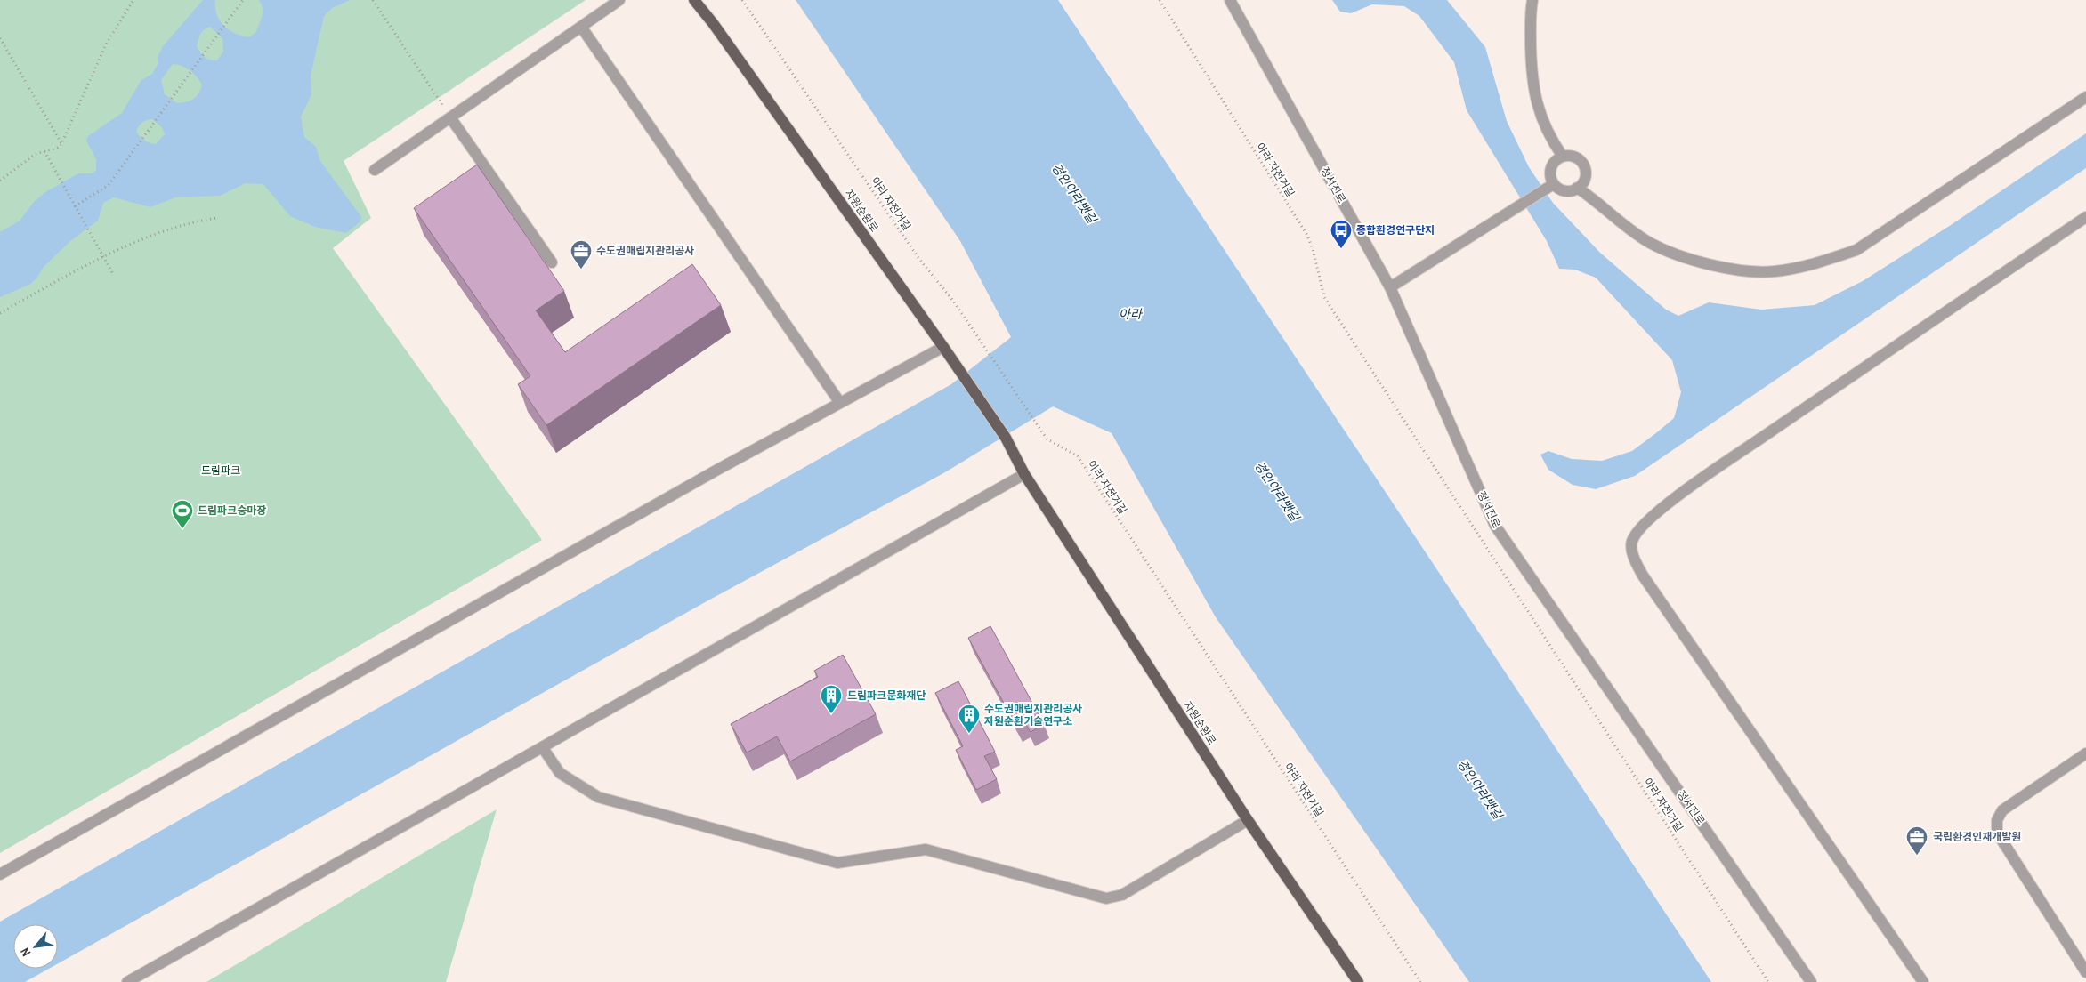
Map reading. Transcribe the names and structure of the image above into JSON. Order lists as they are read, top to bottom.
{
  "streets": {
    "main road": ["자원순환로"],
    "street": ["정서진로"],
    "path": ["아라 자전거길"]
  },
  "water": ["경인아라뱃길", "아라"],
  "parks": ["드림파크"],
  "places": {
    "bus stop": ["종합환경연구단지"],
    "office": ["수도권매립지관리공사", "국립환경인재개발원"],
    "sports": ["드림파크승마장"],
    "building": ["드림파크문화재단", "수도권매립지관리공사 자원순환기술연구소"]
  },
  "north": "bottom left"
}
